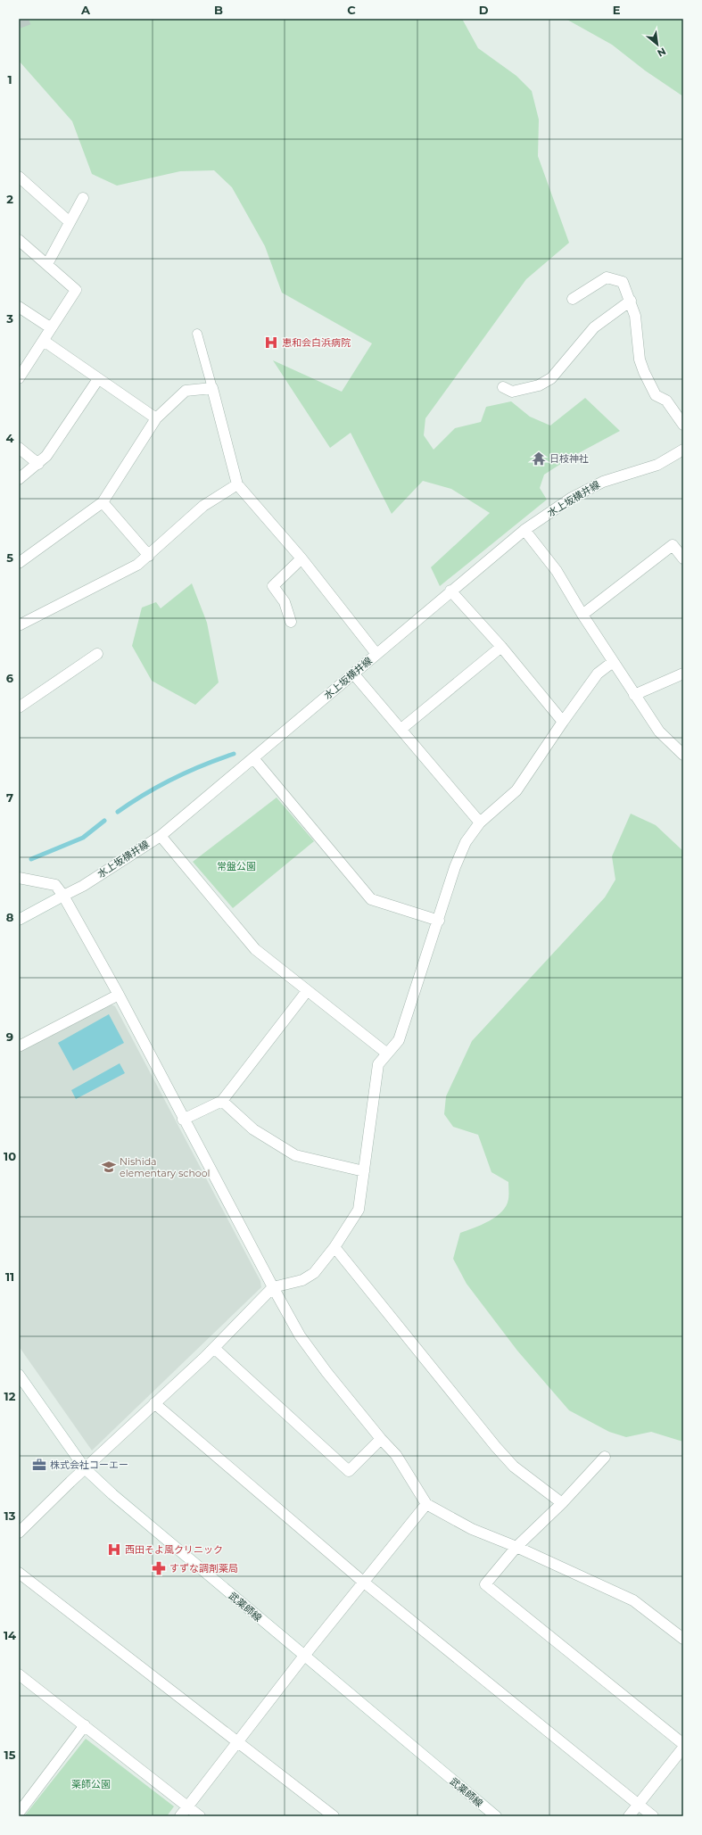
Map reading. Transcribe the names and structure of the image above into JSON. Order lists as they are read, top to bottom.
{
  "streets": {
    "street": ["水上坂横井線", "武薬師線"]
  },
  "parks": ["常盤公園", "薬師公園"],
  "places": {
    "hospital": ["恵和会白浜病院", "西田そよ風クリニック"],
    "temple": ["日枝神社"],
    "school or university": ["Nishida elementary school"],
    "office": ["株式会社コーエー"],
    "pharmacy": ["すずな調剤薬局"]
  },
  "north": "bottom right",
  "grid": {
    "columns": [
      "A",
      "B",
      "C",
      "D",
      "E"
    ],
    "rows": [
      "1",
      "2",
      "3",
      "4",
      "5",
      "6",
      "7",
      "8",
      "9",
      "10",
      "11",
      "12",
      "13",
      "14",
      "15"
    ]
  }
}
